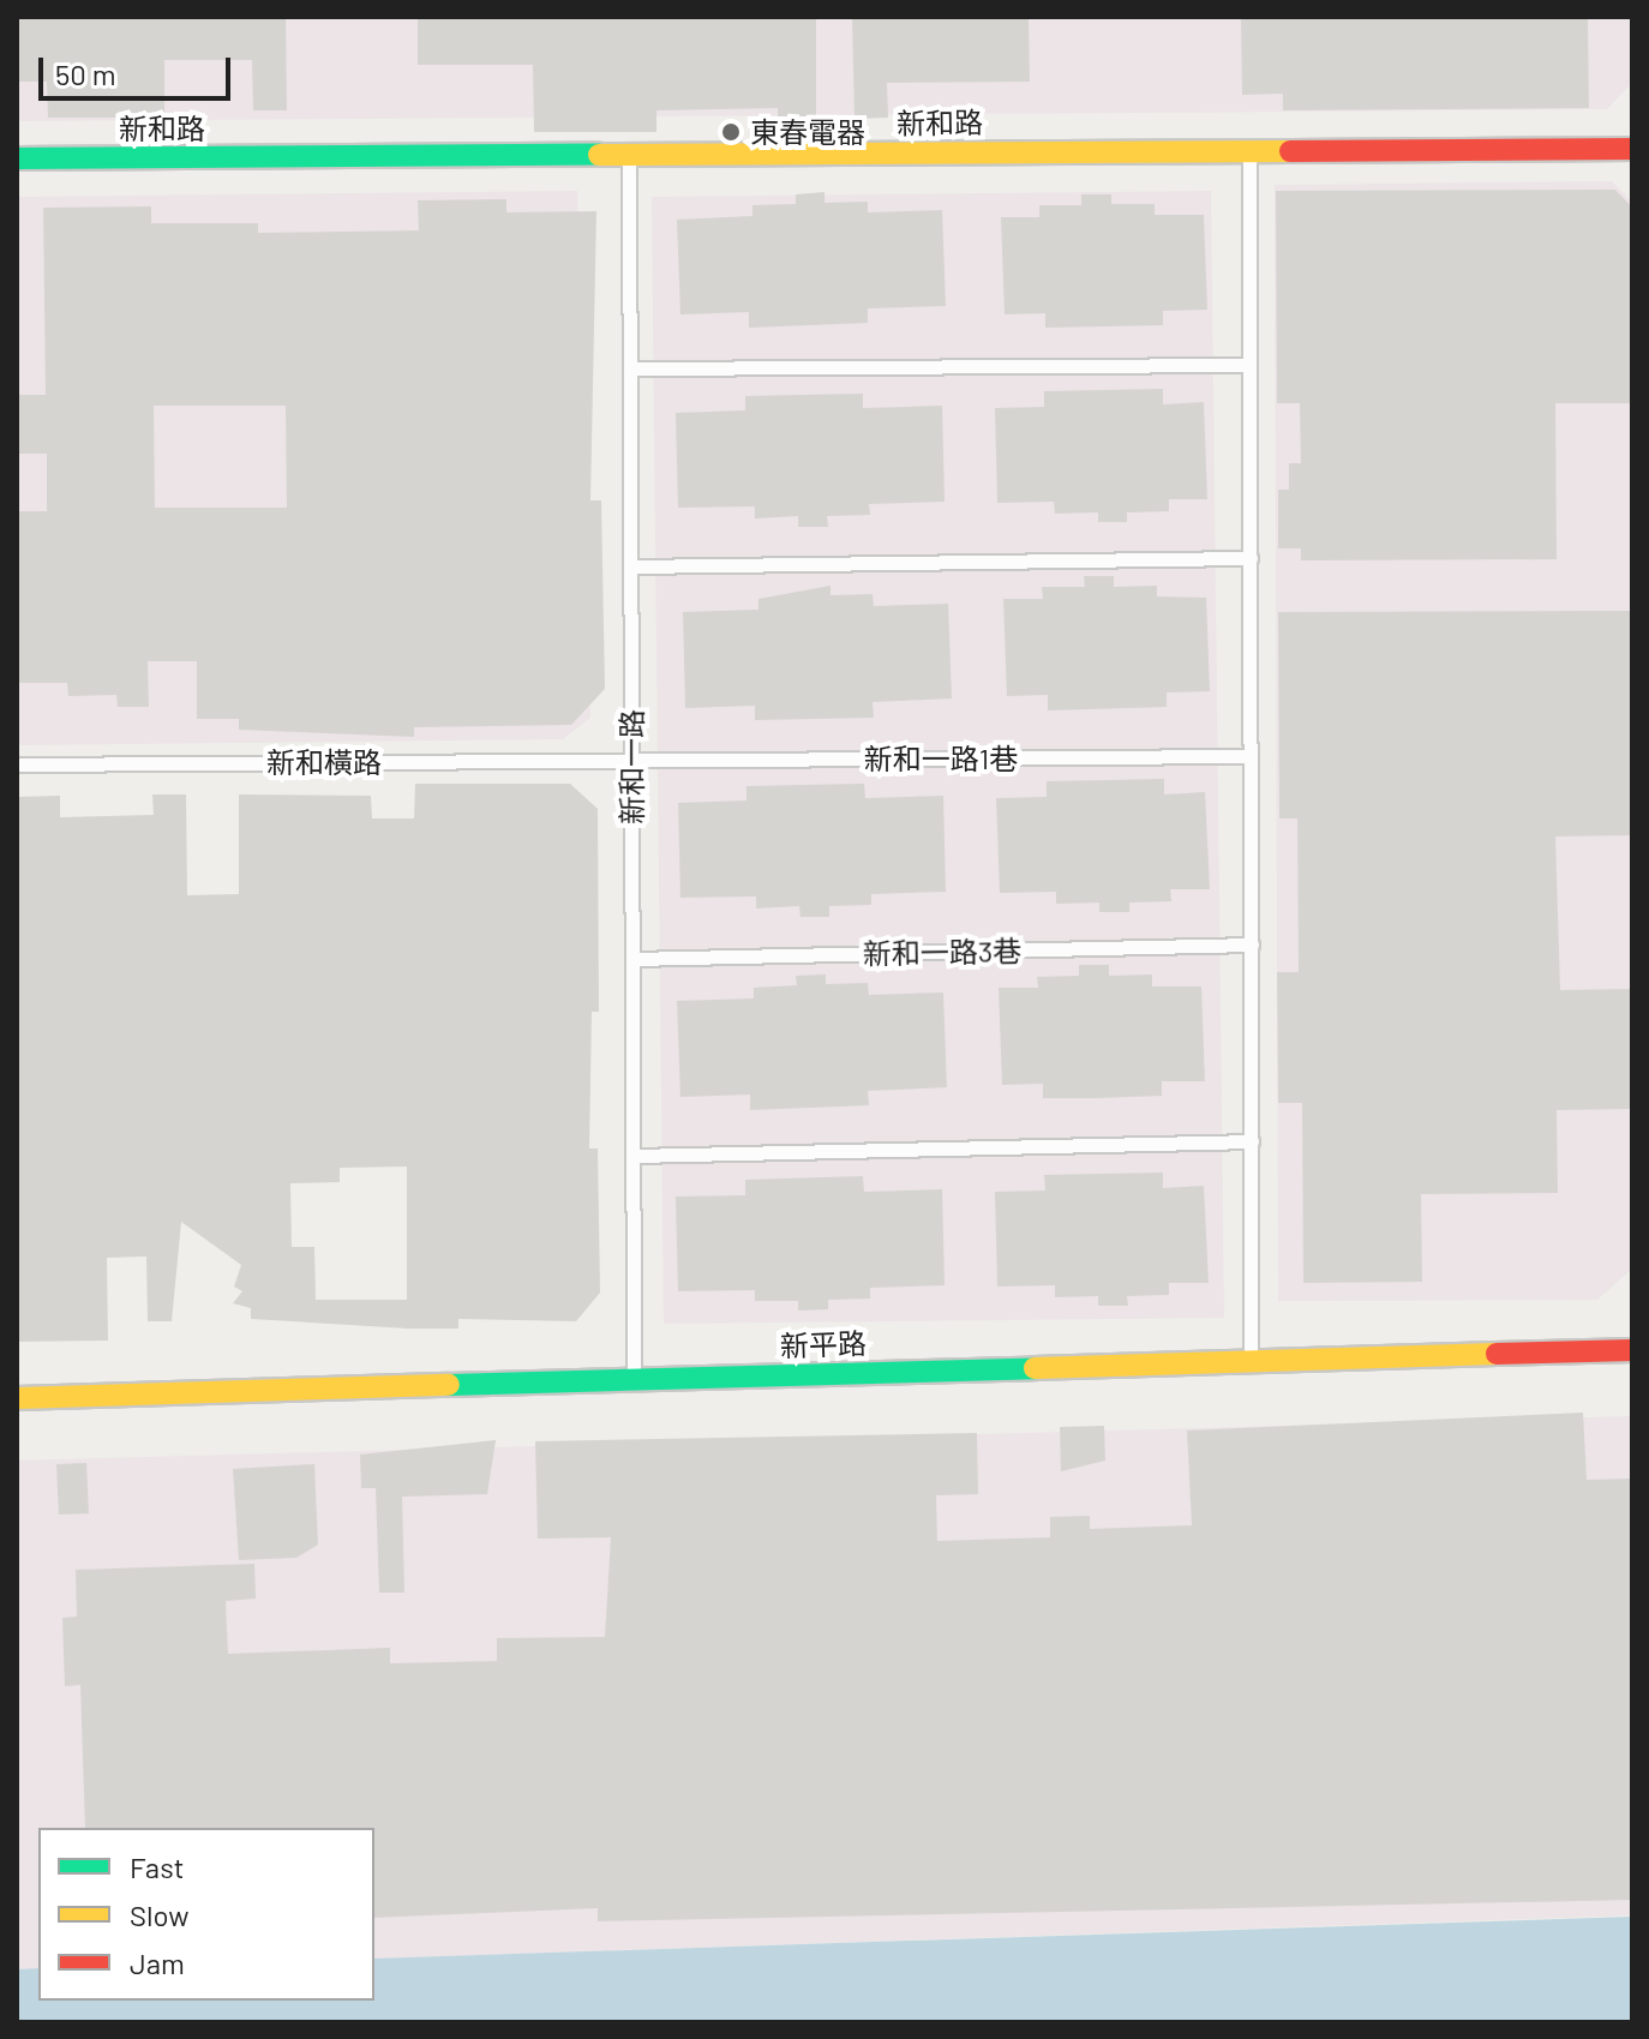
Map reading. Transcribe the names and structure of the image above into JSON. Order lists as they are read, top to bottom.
{
  "streets": {
    "street": ["新和路", "新平路"],
    "lane": [
      "新和一路1巷",
      "新和橫路",
      "新和一路",
      "新和一路3巷"
    ]
  },
  "crossings": [
    ["新和路", "新和一路"],
    ["新和一路1巷", "新和橫路"],
    ["新和一路1巷", "新和一路"],
    ["新和橫路", "新和一路"],
    ["新和一路", "新和一路3巷"],
    ["新和一路", "新平路"]
  ],
  "places": ["東春電器"],
  "legend": ["Fast", "Slow", "Jam"],
  "scale_bar": "50 m"
}
